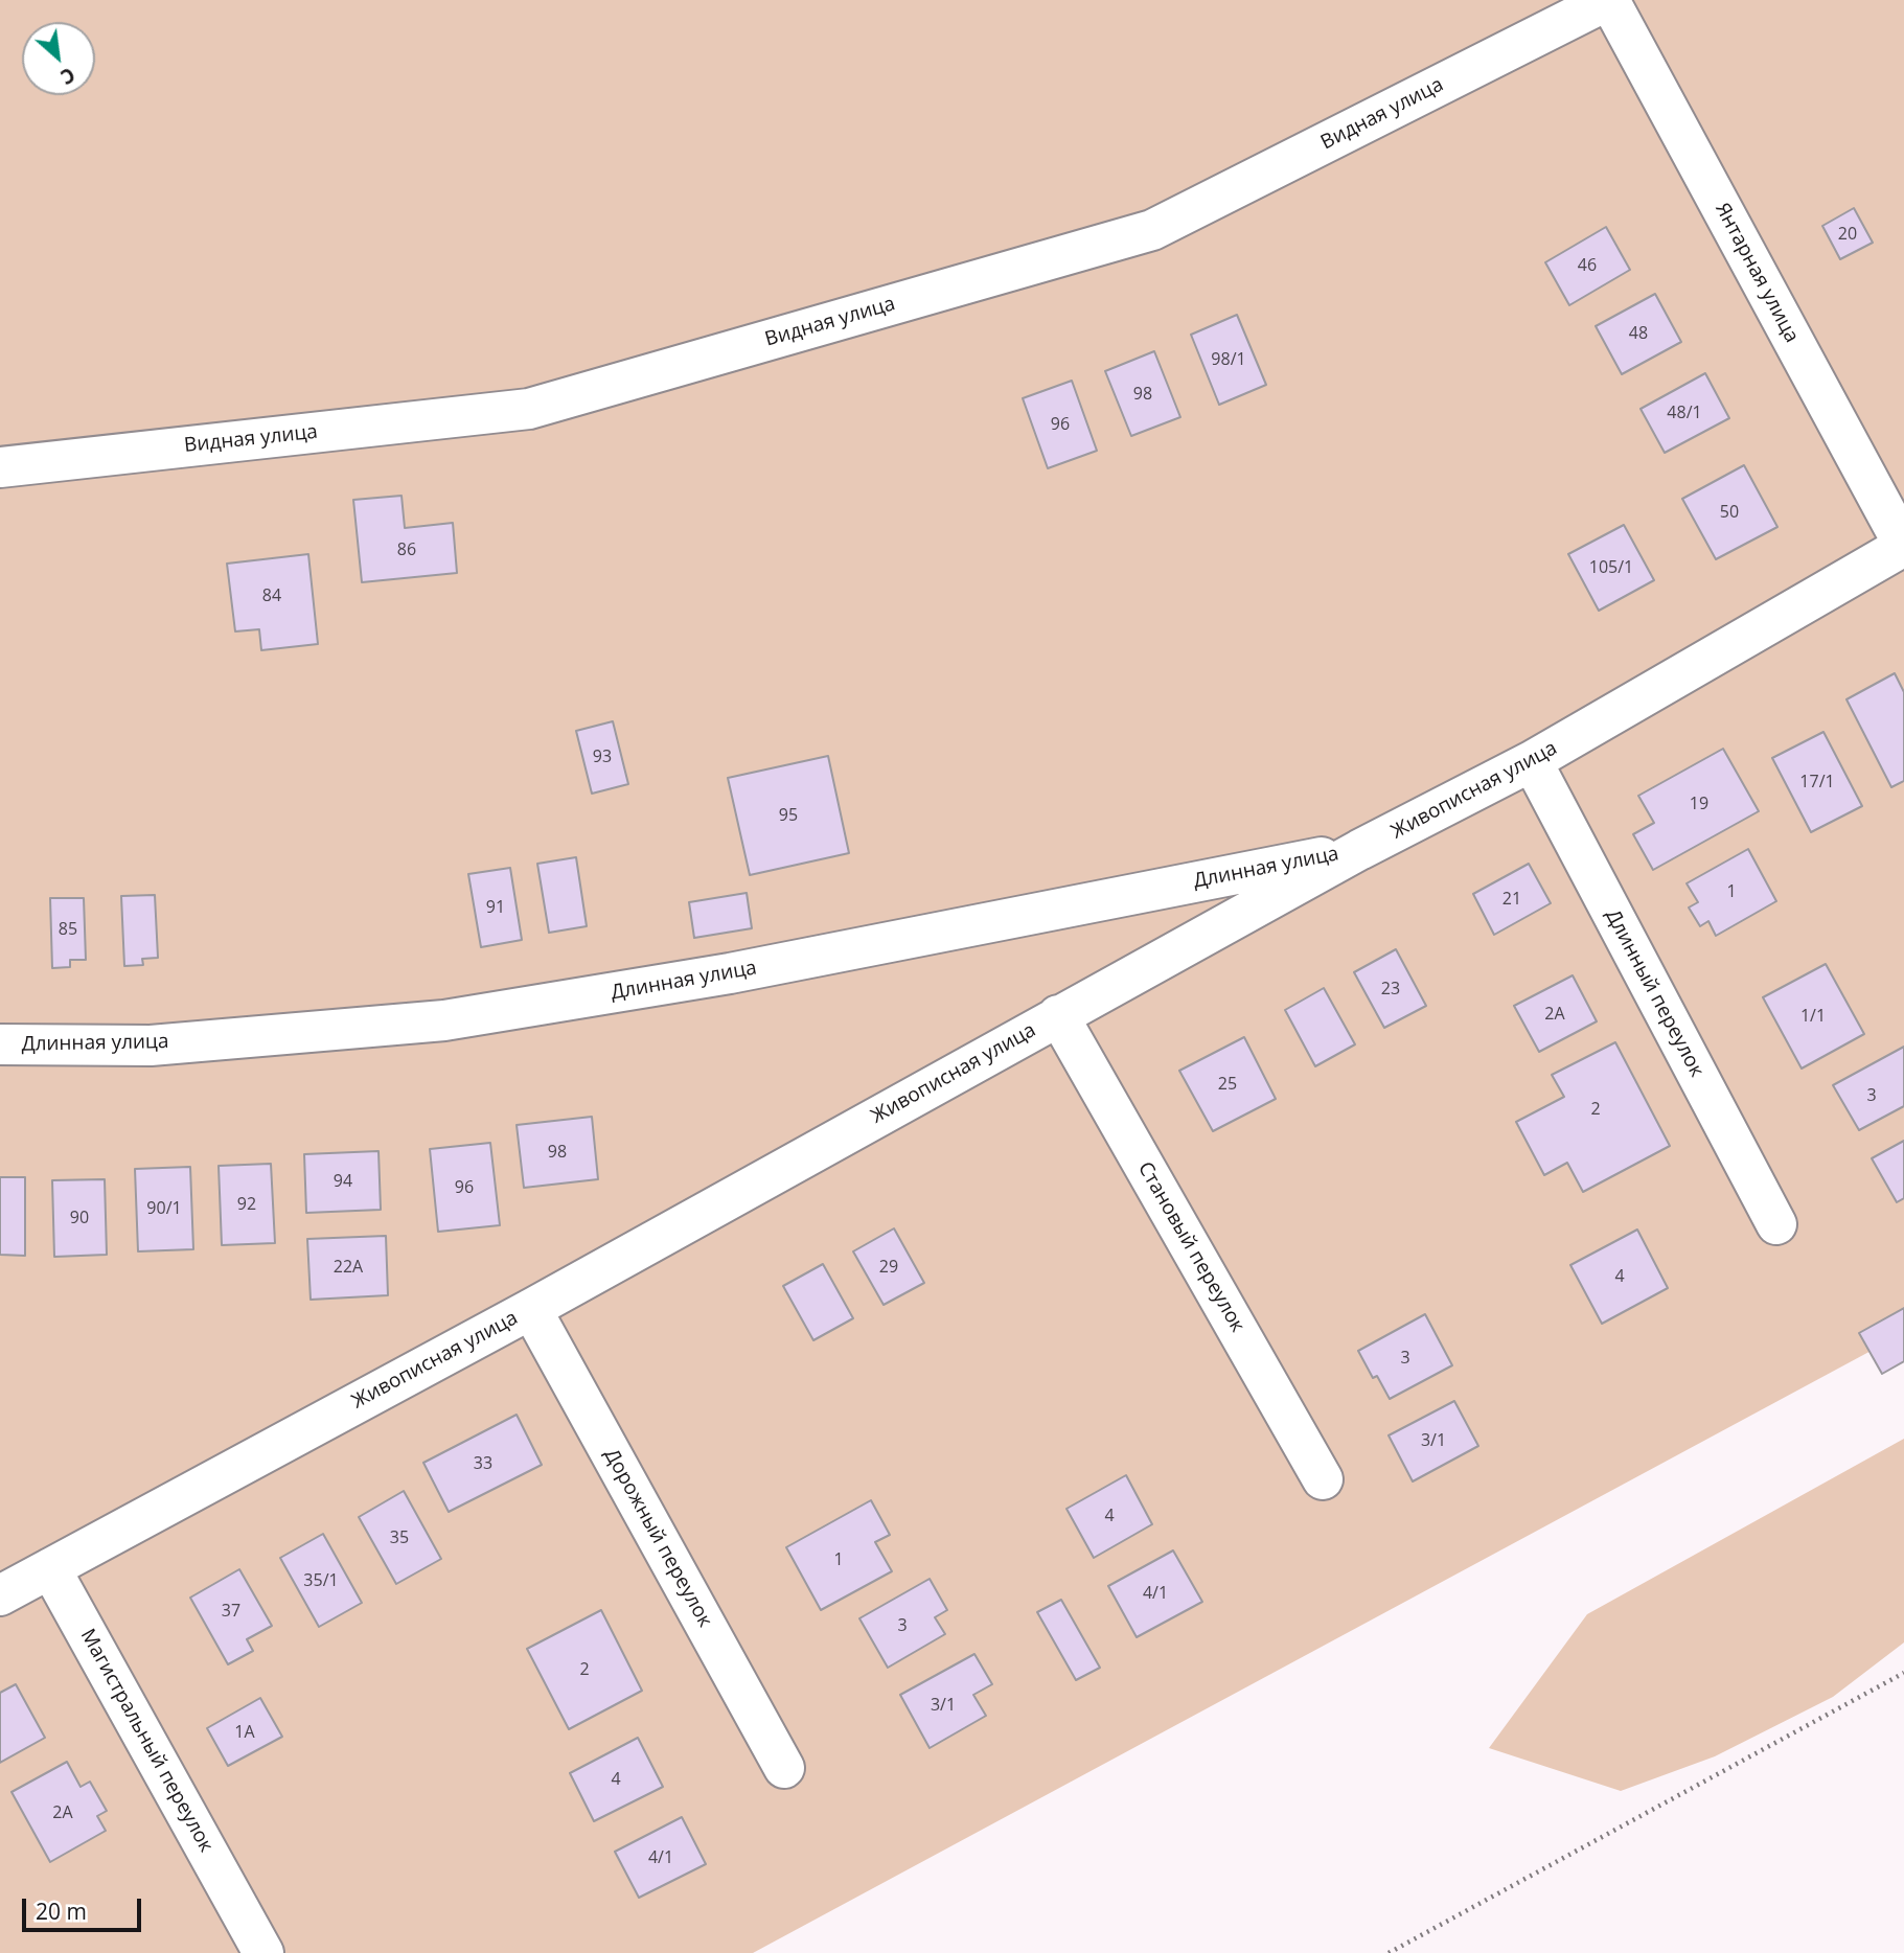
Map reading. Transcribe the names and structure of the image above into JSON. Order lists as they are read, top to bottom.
{
  "streets": {
    "street": [
      "Видная улица",
      "Янтарная улица",
      "Живописная улица",
      "Длинная улица",
      "Длинный переулок",
      "Становый переулок",
      "Дорожный переулок",
      "Магистральный переулок"
    ]
  },
  "crossings": [
    ["Видная улица", "Янтарная улица"],
    ["Янтарная улица", "Живописная улица"],
    ["Живописная улица", "Длинная улица"],
    ["Живописная улица", "Длинный переулок"],
    ["Живописная улица", "Становый переулок"],
    ["Живописная улица", "Дорожный переулок"],
    ["Живописная улица", "Магистральный переулок"]
  ],
  "house_numbers": [
    "20",
    "46",
    "48",
    "98/1",
    "98",
    "48/1",
    "96",
    "50",
    "86",
    "105/1",
    "84",
    "93",
    "17/1",
    "19",
    "95",
    "1",
    "21",
    "91",
    "85",
    "23",
    "2А",
    "1/1",
    "25",
    "3",
    "2",
    "98",
    "94",
    "96",
    "92",
    "90/1",
    "90",
    "22А",
    "29",
    "4",
    "3",
    "3/1",
    "33",
    "4",
    "35",
    "1",
    "35/1",
    "4/1",
    "37",
    "3",
    "2",
    "3/1",
    "1А",
    "4",
    "2А",
    "4/1"
  ],
  "scale_bar": "20 m",
  "north": "bottom right"
}
